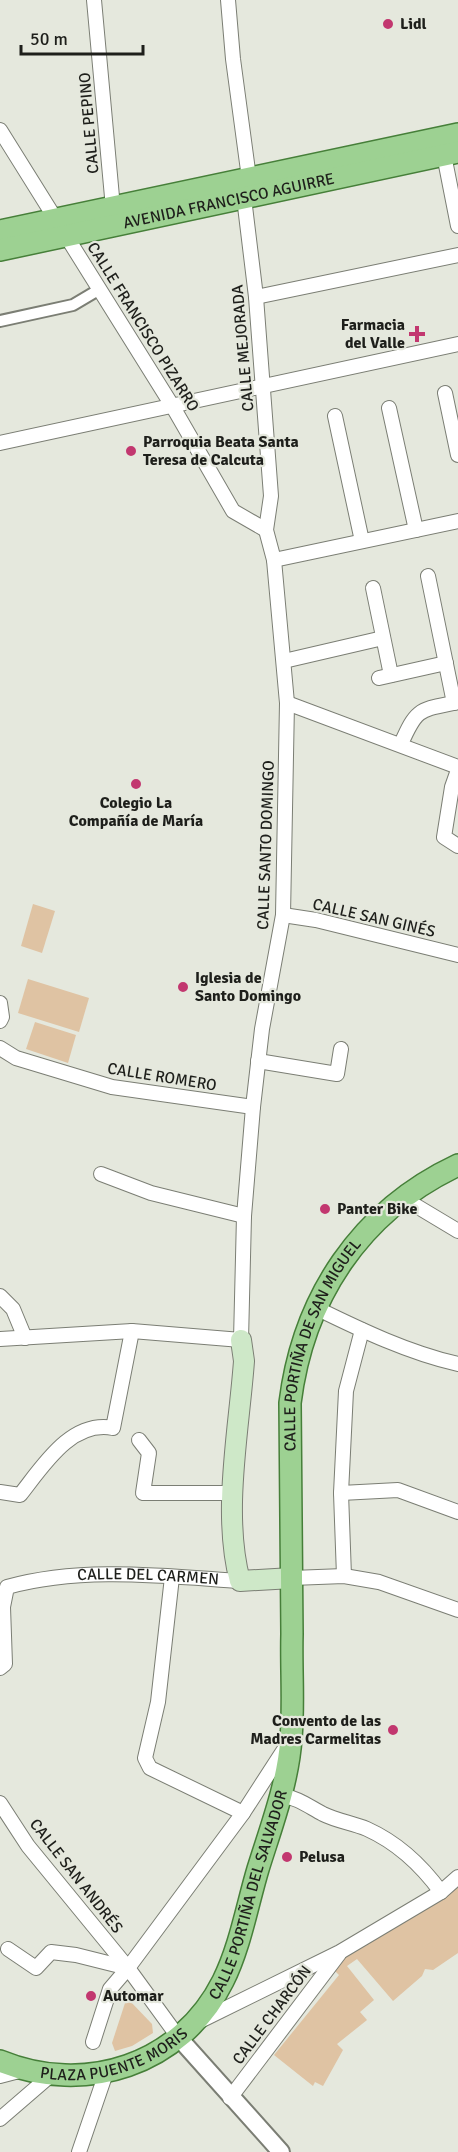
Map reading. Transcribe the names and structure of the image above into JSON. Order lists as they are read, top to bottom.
{
  "streets": {
    "main road": [
      "AVENIDA FRANCISCO AGUIRRE",
      "CALLE PORTIÑA DE SAN MIGUEL",
      "CALLE DEL CARMEN",
      "CALLE PORTIÑA DEL SALVADOR",
      "PLAZA PUENTE MORIS"
    ],
    "street": [
      "CALLE PEPINO",
      "CALLE FRANCISCO PIZARRO",
      "CALLE MEJORADA",
      "CALLE SANTO DOMINGO",
      "CALLE SAN GINÉS",
      "CALLE ROMERO",
      "CALLE SAN ANDRÉS",
      "CALLE CHARCÓN"
    ]
  },
  "crossings": [
    ["CALLE PEPINO", "AVENIDA FRANCISCO AGUIRRE"],
    ["AVENIDA FRANCISCO AGUIRRE", "CALLE FRANCISCO PIZARRO"],
    ["AVENIDA FRANCISCO AGUIRRE", "CALLE MEJORADA"],
    ["CALLE FRANCISCO PIZARRO", "CALLE MEJORADA"],
    ["CALLE FRANCISCO PIZARRO", "CALLE SANTO DOMINGO"],
    ["CALLE MEJORADA", "CALLE SANTO DOMINGO"],
    ["CALLE SANTO DOMINGO", "CALLE SAN GINÉS"],
    ["CALLE SANTO DOMINGO", "CALLE ROMERO"],
    ["CALLE PORTIÑA DE SAN MIGUEL", "CALLE DEL CARMEN"],
    ["CALLE PORTIÑA DE SAN MIGUEL", "CALLE PORTIÑA DEL SALVADOR"],
    ["CALLE DEL CARMEN", "CALLE PORTIÑA DEL SALVADOR"],
    ["CALLE SAN ANDRÉS", "CALLE PORTIÑA DEL SALVADOR"],
    ["CALLE SAN ANDRÉS", "PLAZA PUENTE MORIS"],
    ["CALLE PORTIÑA DEL SALVADOR", "CALLE CHARCÓN"],
    ["CALLE PORTIÑA DEL SALVADOR", "PLAZA PUENTE MORIS"]
  ],
  "places": {
    "other": [
      "Lidl",
      "Parroquia Beata Santa Teresa de Calcuta",
      "Colegio La Compañía de María",
      "Iglesia de Santo Domingo",
      "Panter Bike",
      "Convento de las Madres Carmelitas",
      "Pelusa",
      "Automar"
    ],
    "health": ["Farmacia del Valle"]
  },
  "scale_bar": "50 m"
}
